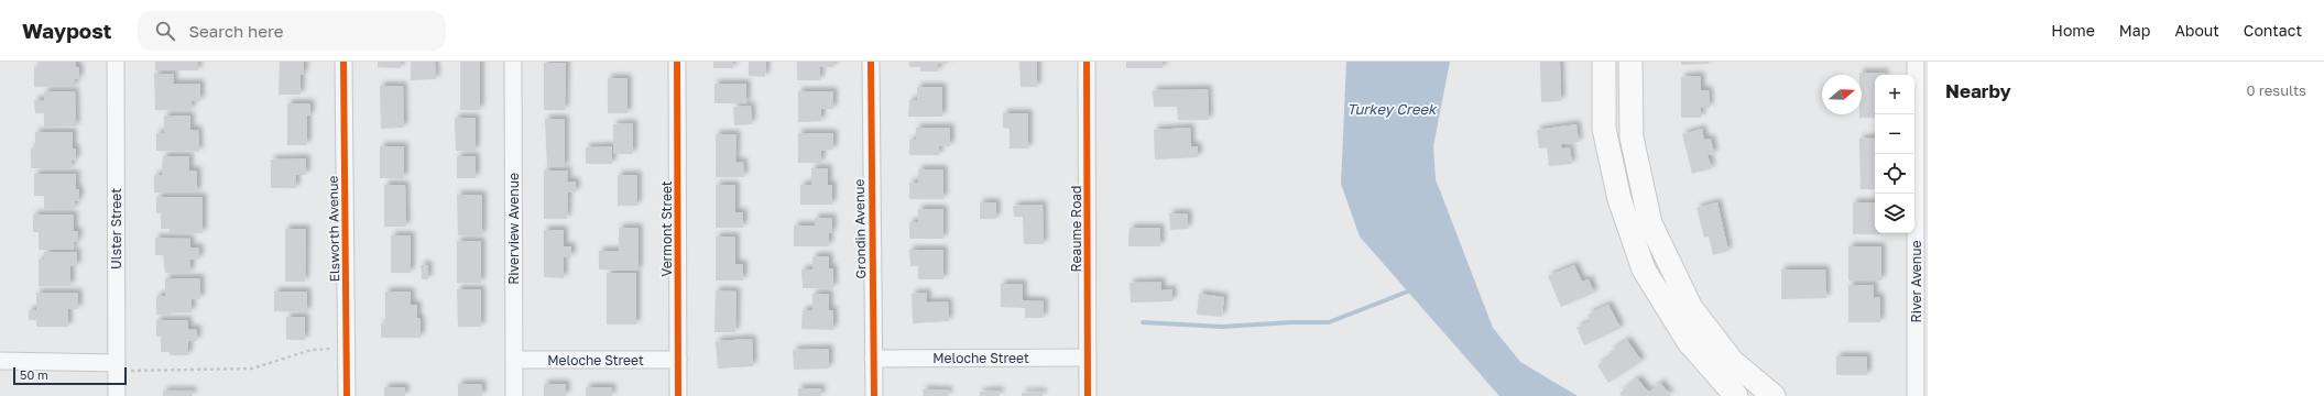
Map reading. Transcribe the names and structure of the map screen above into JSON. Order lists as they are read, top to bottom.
{
  "streets": {
    "street": [
      "Ulster Street",
      "Elsworth Avenue",
      "Riverview Avenue",
      "Vermont Street",
      "Grondin Avenue",
      "Reaume Road",
      "River Avenue",
      "Meloche Street"
    ]
  },
  "crossings": [
    ["Riverview Avenue", "Meloche Street"],
    ["Vermont Street", "Meloche Street"],
    ["Grondin Avenue", "Meloche Street"],
    ["Reaume Road", "Meloche Street"]
  ],
  "water": ["Turkey Creek"],
  "scale_bar": "50 m",
  "north": "right",
  "page": {
    "header": "Waypost",
    "search": "Search here",
    "nav": [
      "Home",
      "Map",
      "About",
      "Contact"
    ],
    "heading": ["Nearby", "0 results"],
    "map_buttons": ["+", "−"],
    "scale": "50 m"
  }
}
